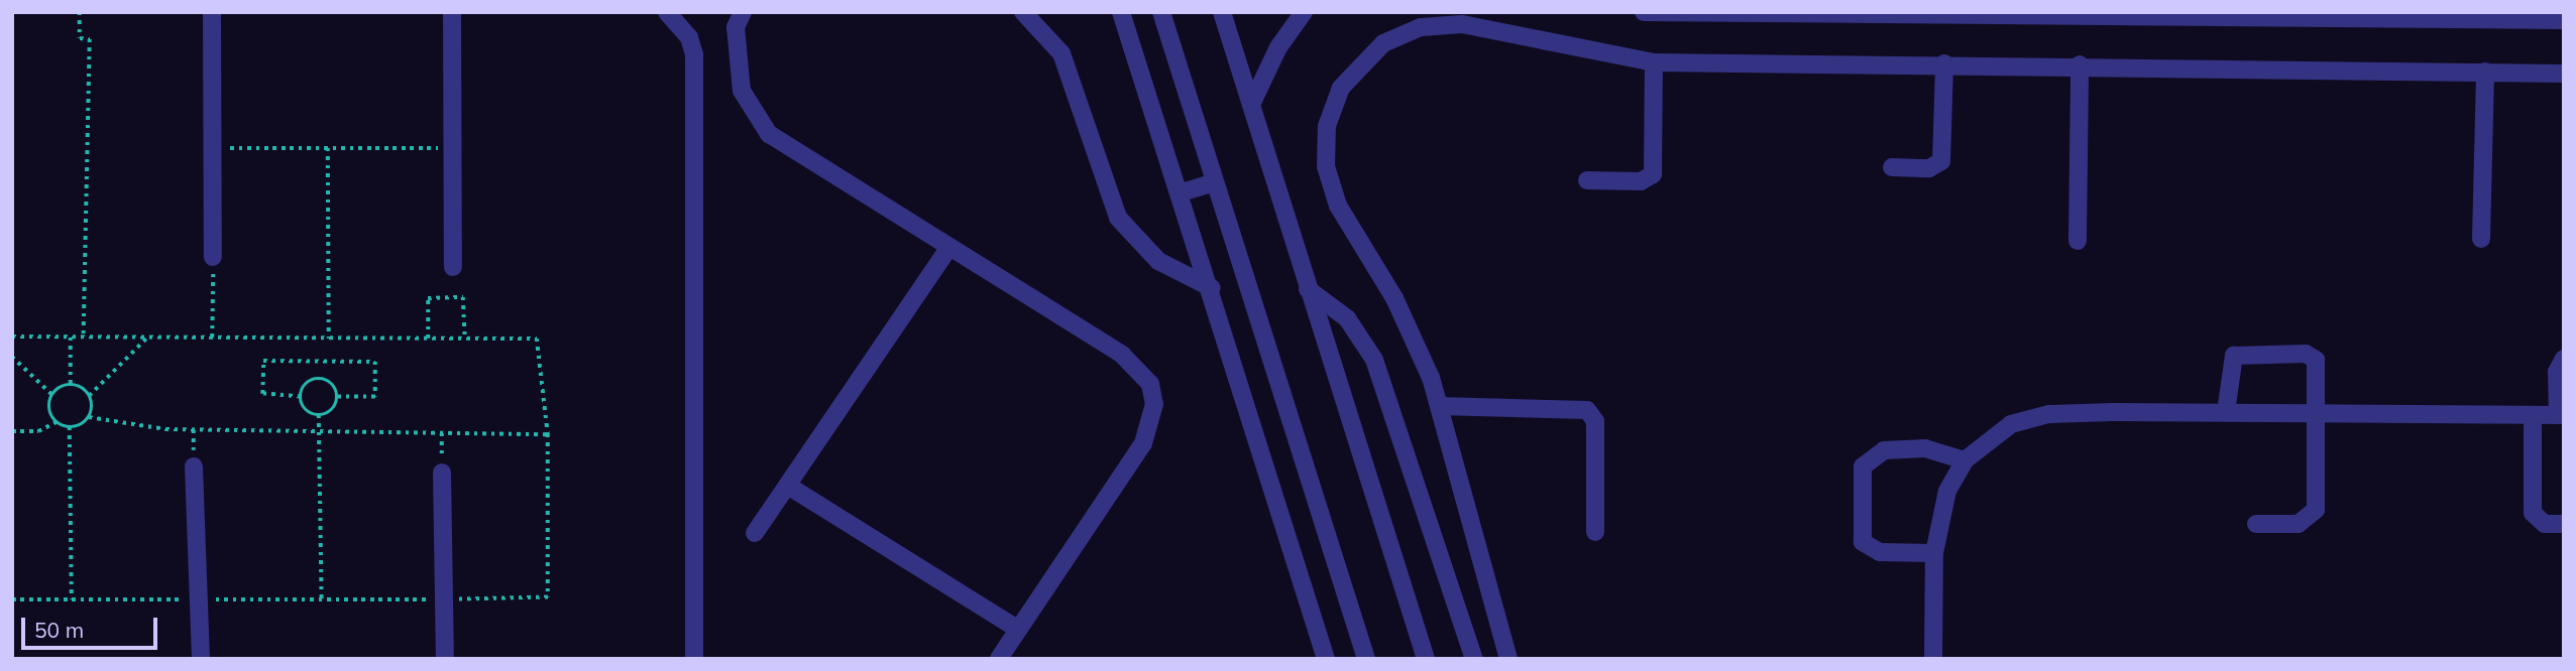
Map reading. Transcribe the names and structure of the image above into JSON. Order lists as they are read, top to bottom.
{
  "scale_bar": "50 m"
}
